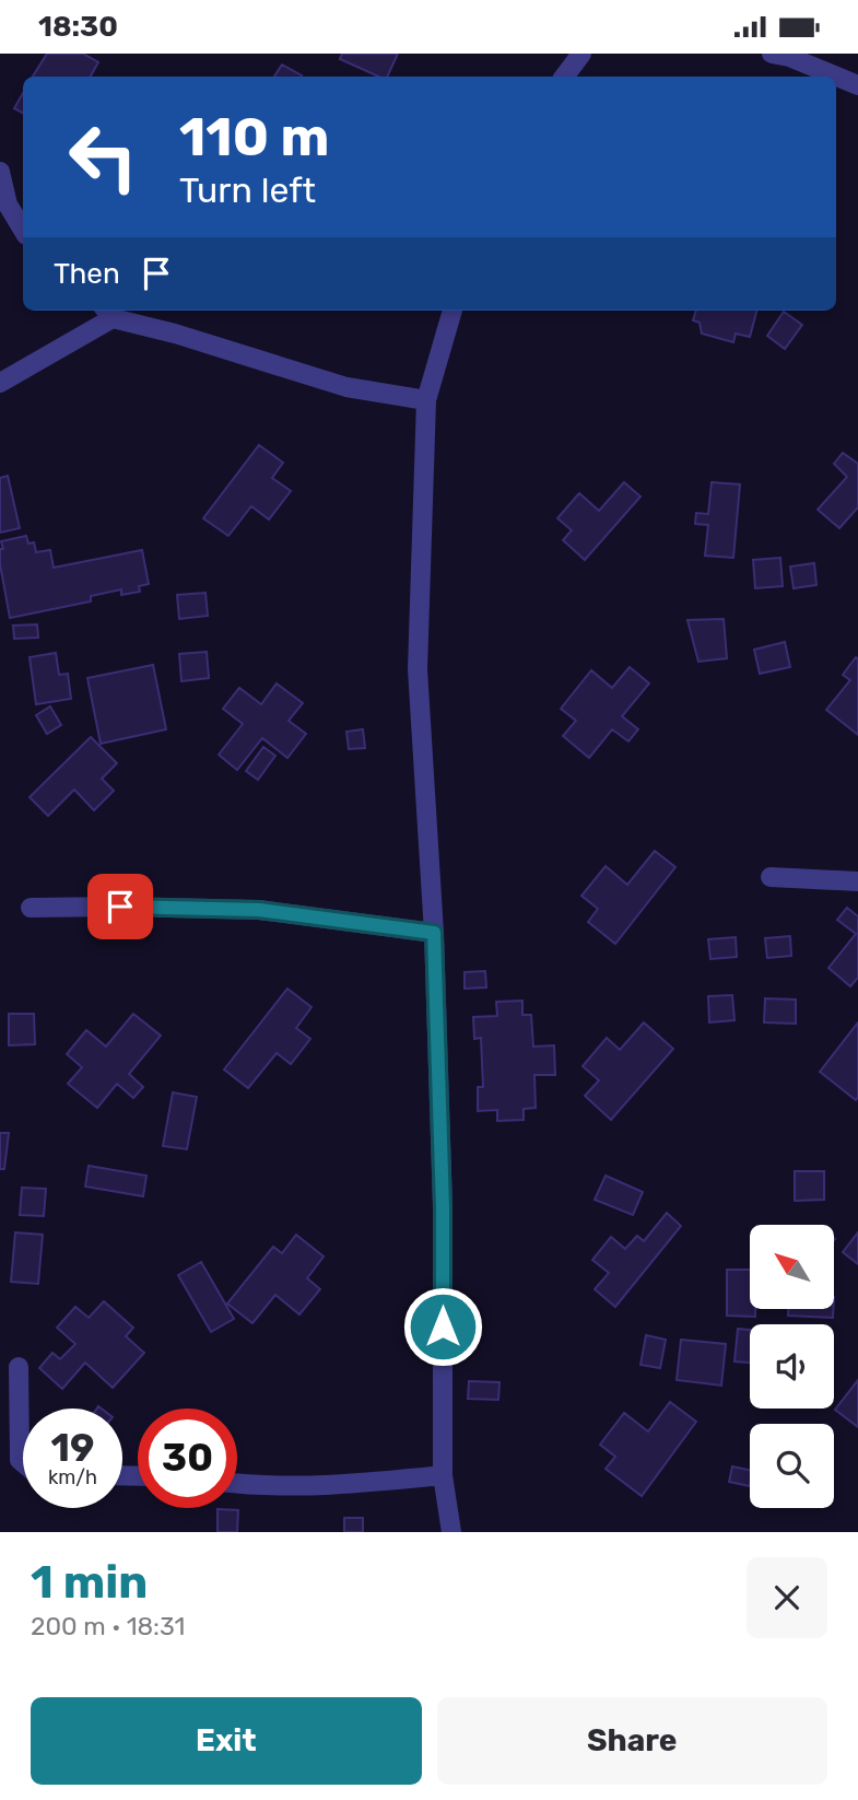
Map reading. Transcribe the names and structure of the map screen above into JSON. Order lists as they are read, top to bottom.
{
  "north": "top left",
  "page": {
    "status": "18:30",
    "turn": ["110 m", "Turn left"],
    "then": "Then",
    "speed": "19 km/h",
    "limit": "30",
    "heading": ["1 min", "200 m · 18:31"],
    "buttons": ["Exit", "Share"]
  }
}
